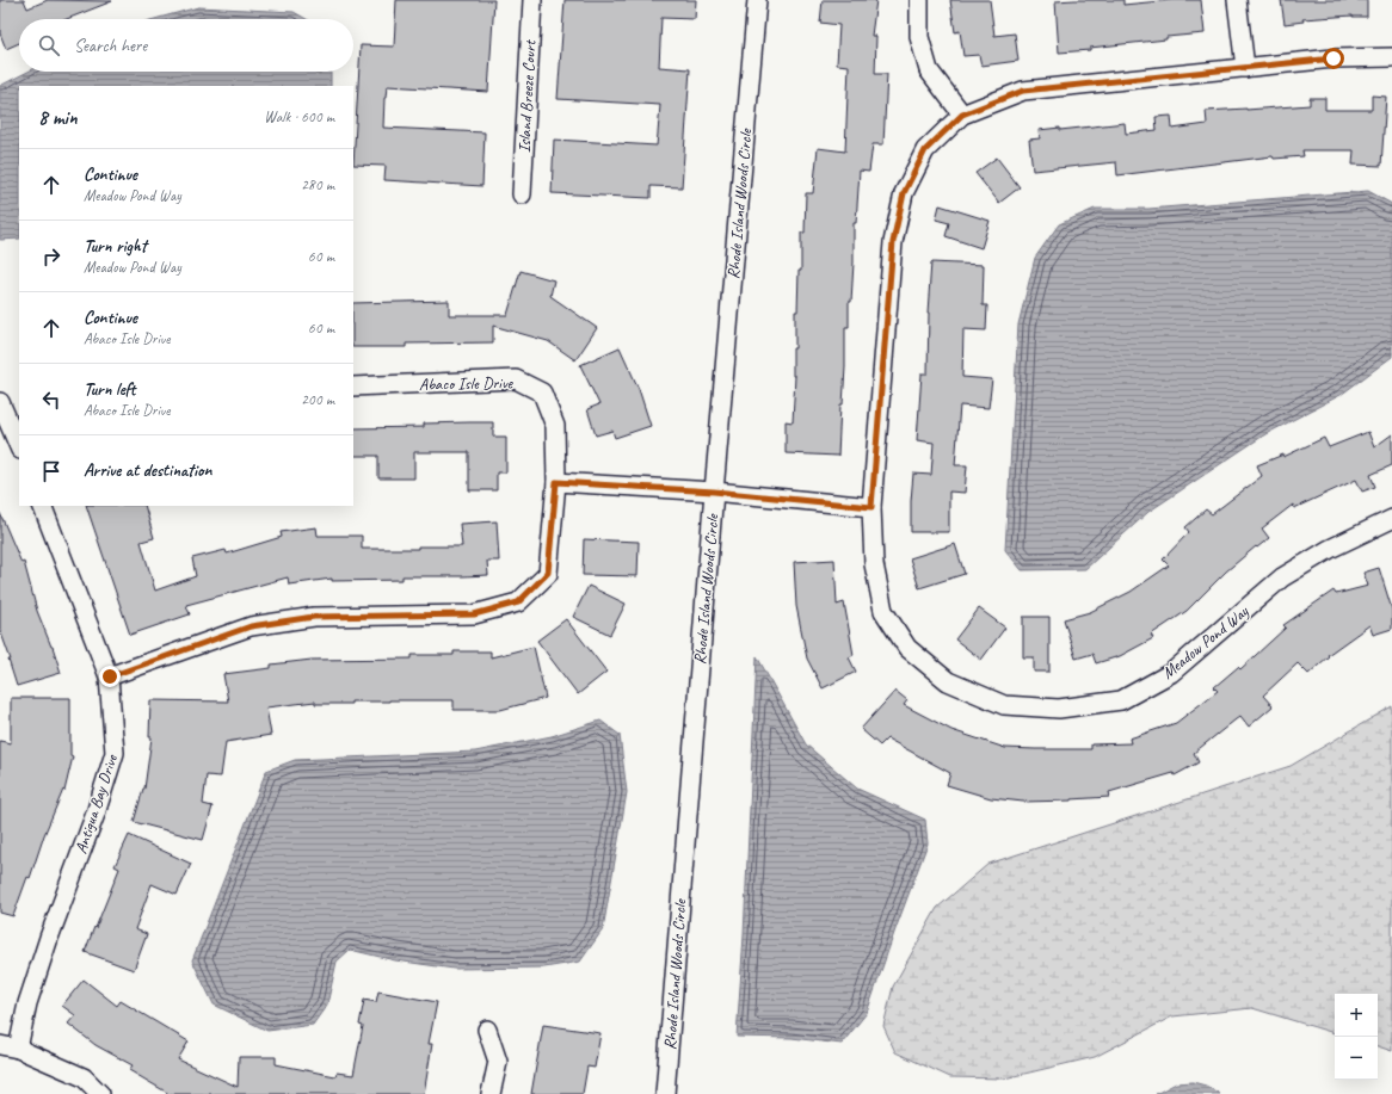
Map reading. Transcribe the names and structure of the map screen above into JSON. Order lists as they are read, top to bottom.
{
  "streets": {
    "street": [
      "Island Breeze Court",
      "Rhode Island Woods Circle",
      "Abaco Isle Drive",
      "Meadow Pond Way",
      "Antigua Bay Drive"
    ]
  },
  "crossings": [
    ["Abaco Isle Drive", "Antigua Bay Drive"]
  ],
  "page": {
    "search": "Search here",
    "heading": ["8 min", "Walk · 600 m"],
    "list": [
      ["Continue", "Meadow Pond Way", "280 m"],
      ["Turn right", "Meadow Pond Way", "60 m"],
      ["Continue", "Abaco Isle Drive", "60 m"],
      ["Turn left", "Abaco Isle Drive", "200 m"],
      "Arrive at destination"
    ],
    "map_buttons": ["+", "−"]
  }
}
